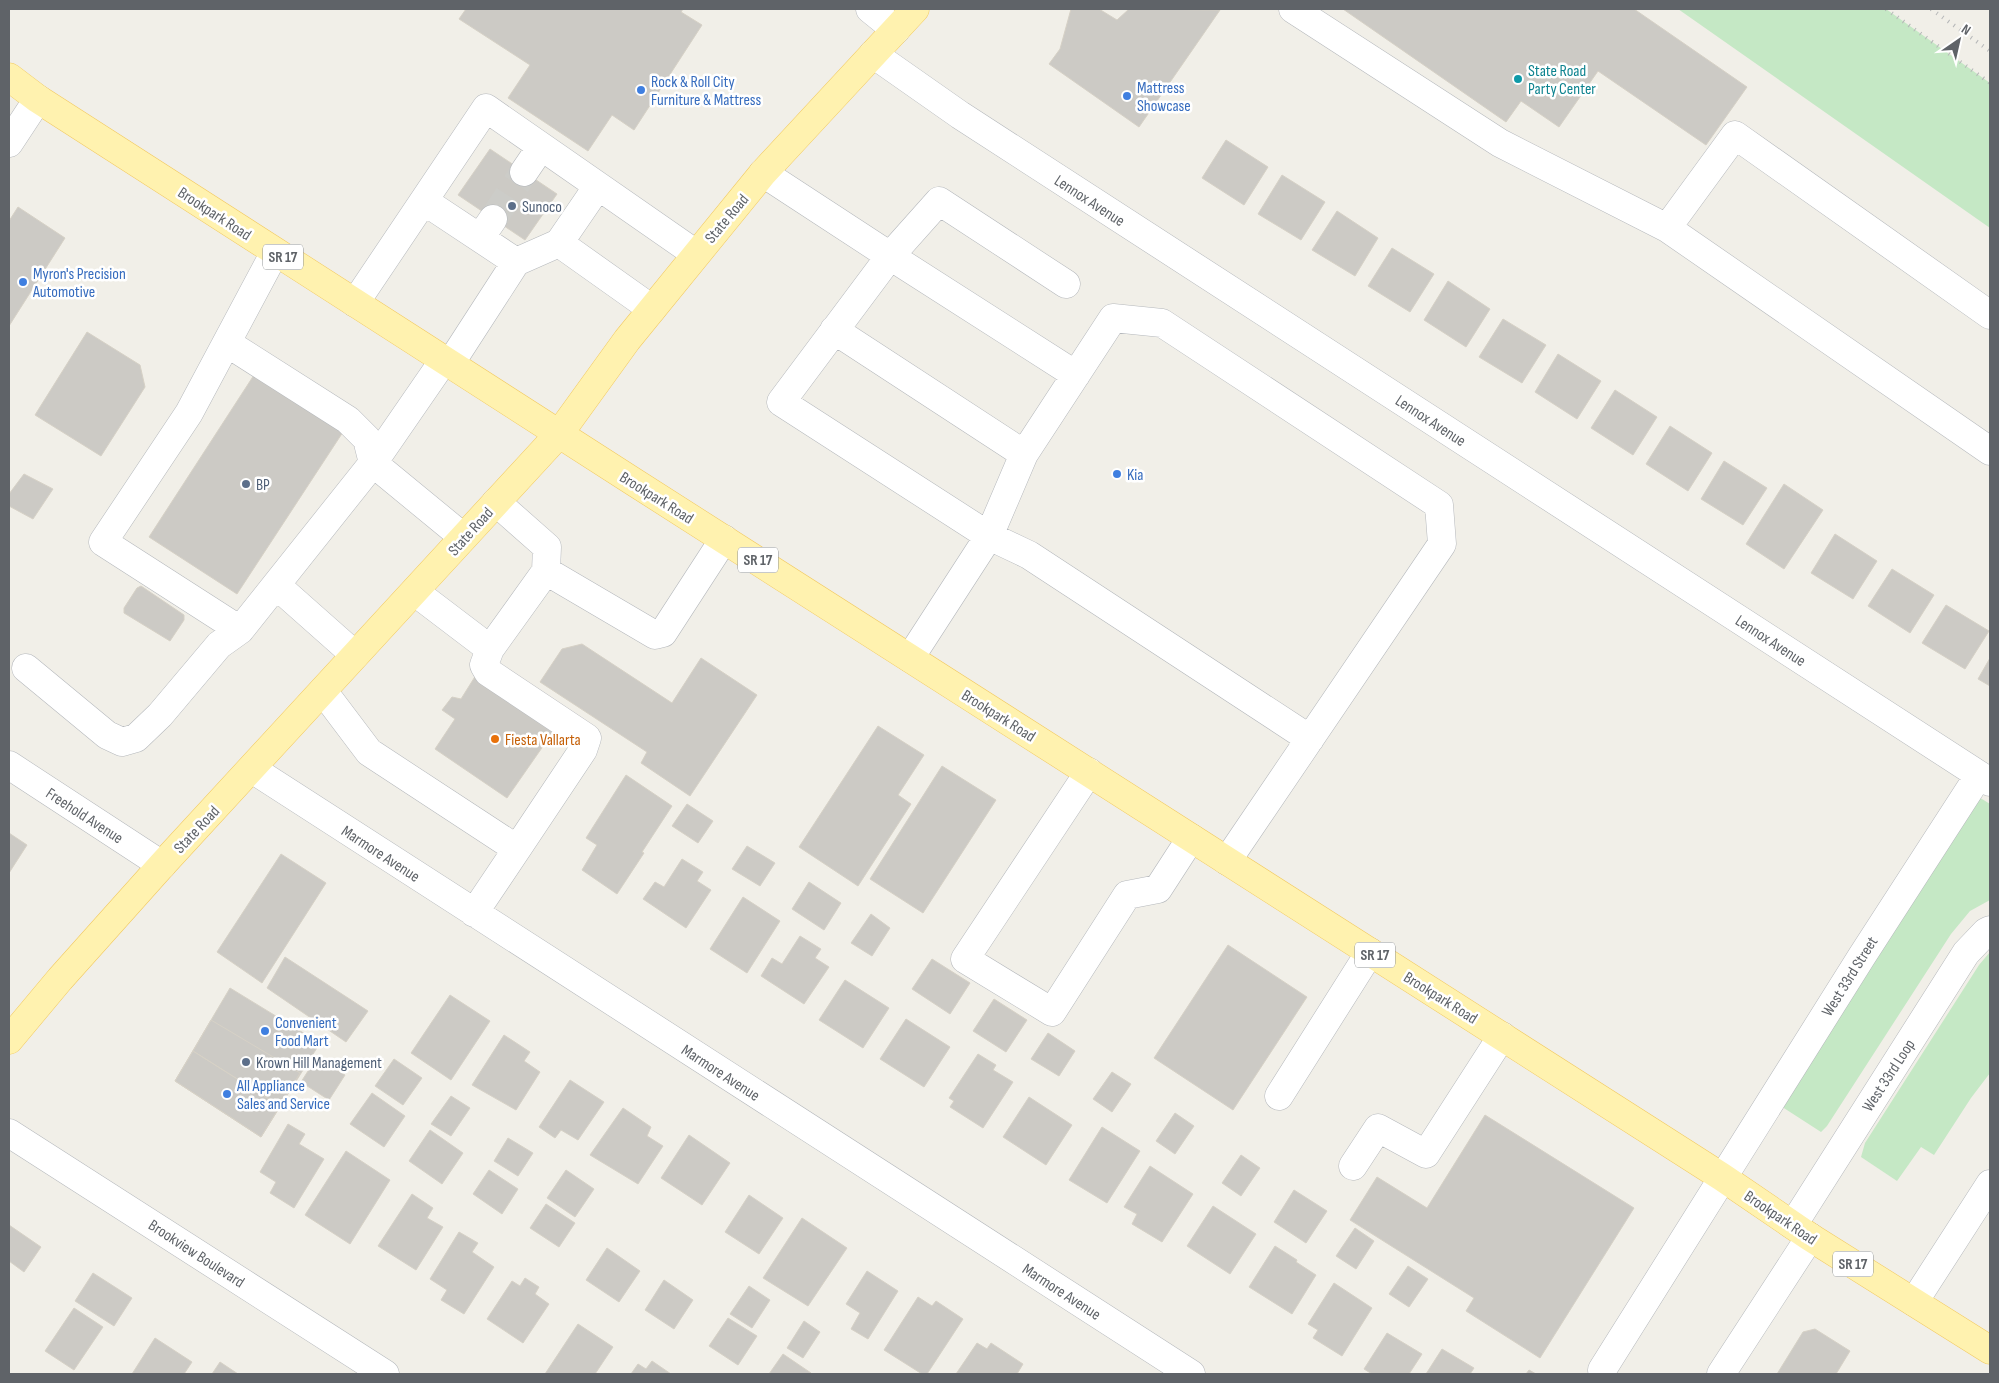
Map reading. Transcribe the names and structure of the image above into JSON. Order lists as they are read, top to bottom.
{
  "streets": {
    "main road": ["Brookpark Road", "State Road", "SR 17"],
    "street": [
      "Lennox Avenue",
      "Freehold Avenue",
      "Marmore Avenue",
      "West 33rd Street",
      "West 33rd Loop",
      "Brookview Boulevard"
    ]
  },
  "crossings": [
    ["Lennox Avenue", "State Road"],
    ["Lennox Avenue", "West 33rd Street"],
    ["Brookpark Road", "State Road"],
    ["Brookpark Road", "West 33rd Street"],
    ["Brookpark Road", "West 33rd Loop"],
    ["State Road", "Freehold Avenue"],
    ["State Road", "Marmore Avenue"]
  ],
  "places": [
    "State Road Party Center",
    "Rock & Roll City Furniture & Mattress",
    "Mattress Showcase",
    "Sunoco",
    "Myron's Precision Automotive",
    "Kia",
    "BP",
    "Fiesta Vallarta",
    "Convenient Food Mart",
    "Krown Hill Management",
    "All Appliance Sales and Service"
  ],
  "north": "top right"
}
